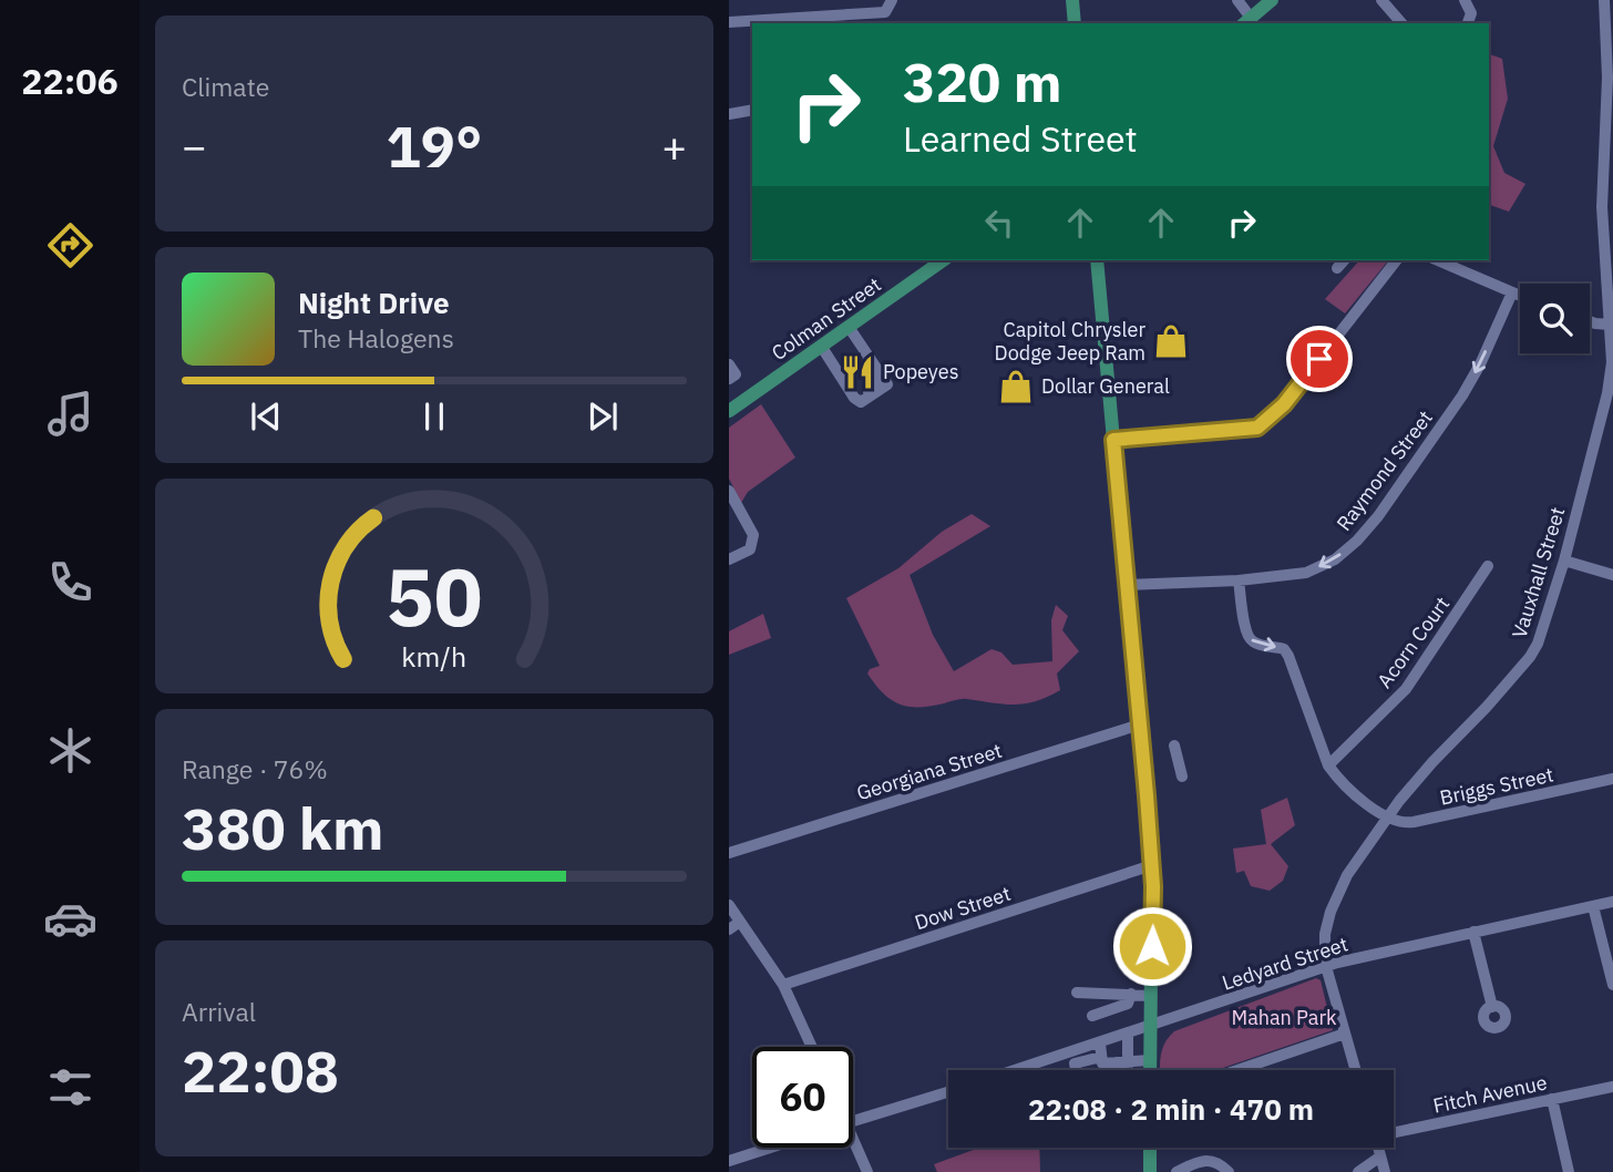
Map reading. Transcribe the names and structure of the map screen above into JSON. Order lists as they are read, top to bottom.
{
  "streets": {
    "main road": ["Colman Street"],
    "street": [
      "Raymond Street",
      "Vauxhall Street",
      "Acorn Court",
      "Georgiana Street",
      "Briggs Street",
      "Dow Street",
      "Ledyard Street",
      "Fitch Avenue"
    ]
  },
  "crossings": [
    ["Vauxhall Street", "Briggs Street"],
    ["Vauxhall Street", "Ledyard Street"]
  ],
  "one_way": ["Raymond Street"],
  "parks": ["Mahan Park"],
  "places": {
    "shop": ["Capitol Chrysler Dodge Jeep Ram", "Dollar General"],
    "restaurant": ["Popeyes"]
  },
  "page": {
    "tabs": "22:06",
    "tile": [
      "Climate",
      ["Range · 76%", "380 km"],
      ["Arrival", "22:08"]
    ],
    "turn": ["320 m", "Learned Street"],
    "heat": ["−", "19°", "+"],
    "song": ["Night Drive", "The Halogens"],
    "limit": "60",
    "trip": "22:08 · 2 min · 470 m",
    "gauge": ["50", "km/h"]
  }
}
